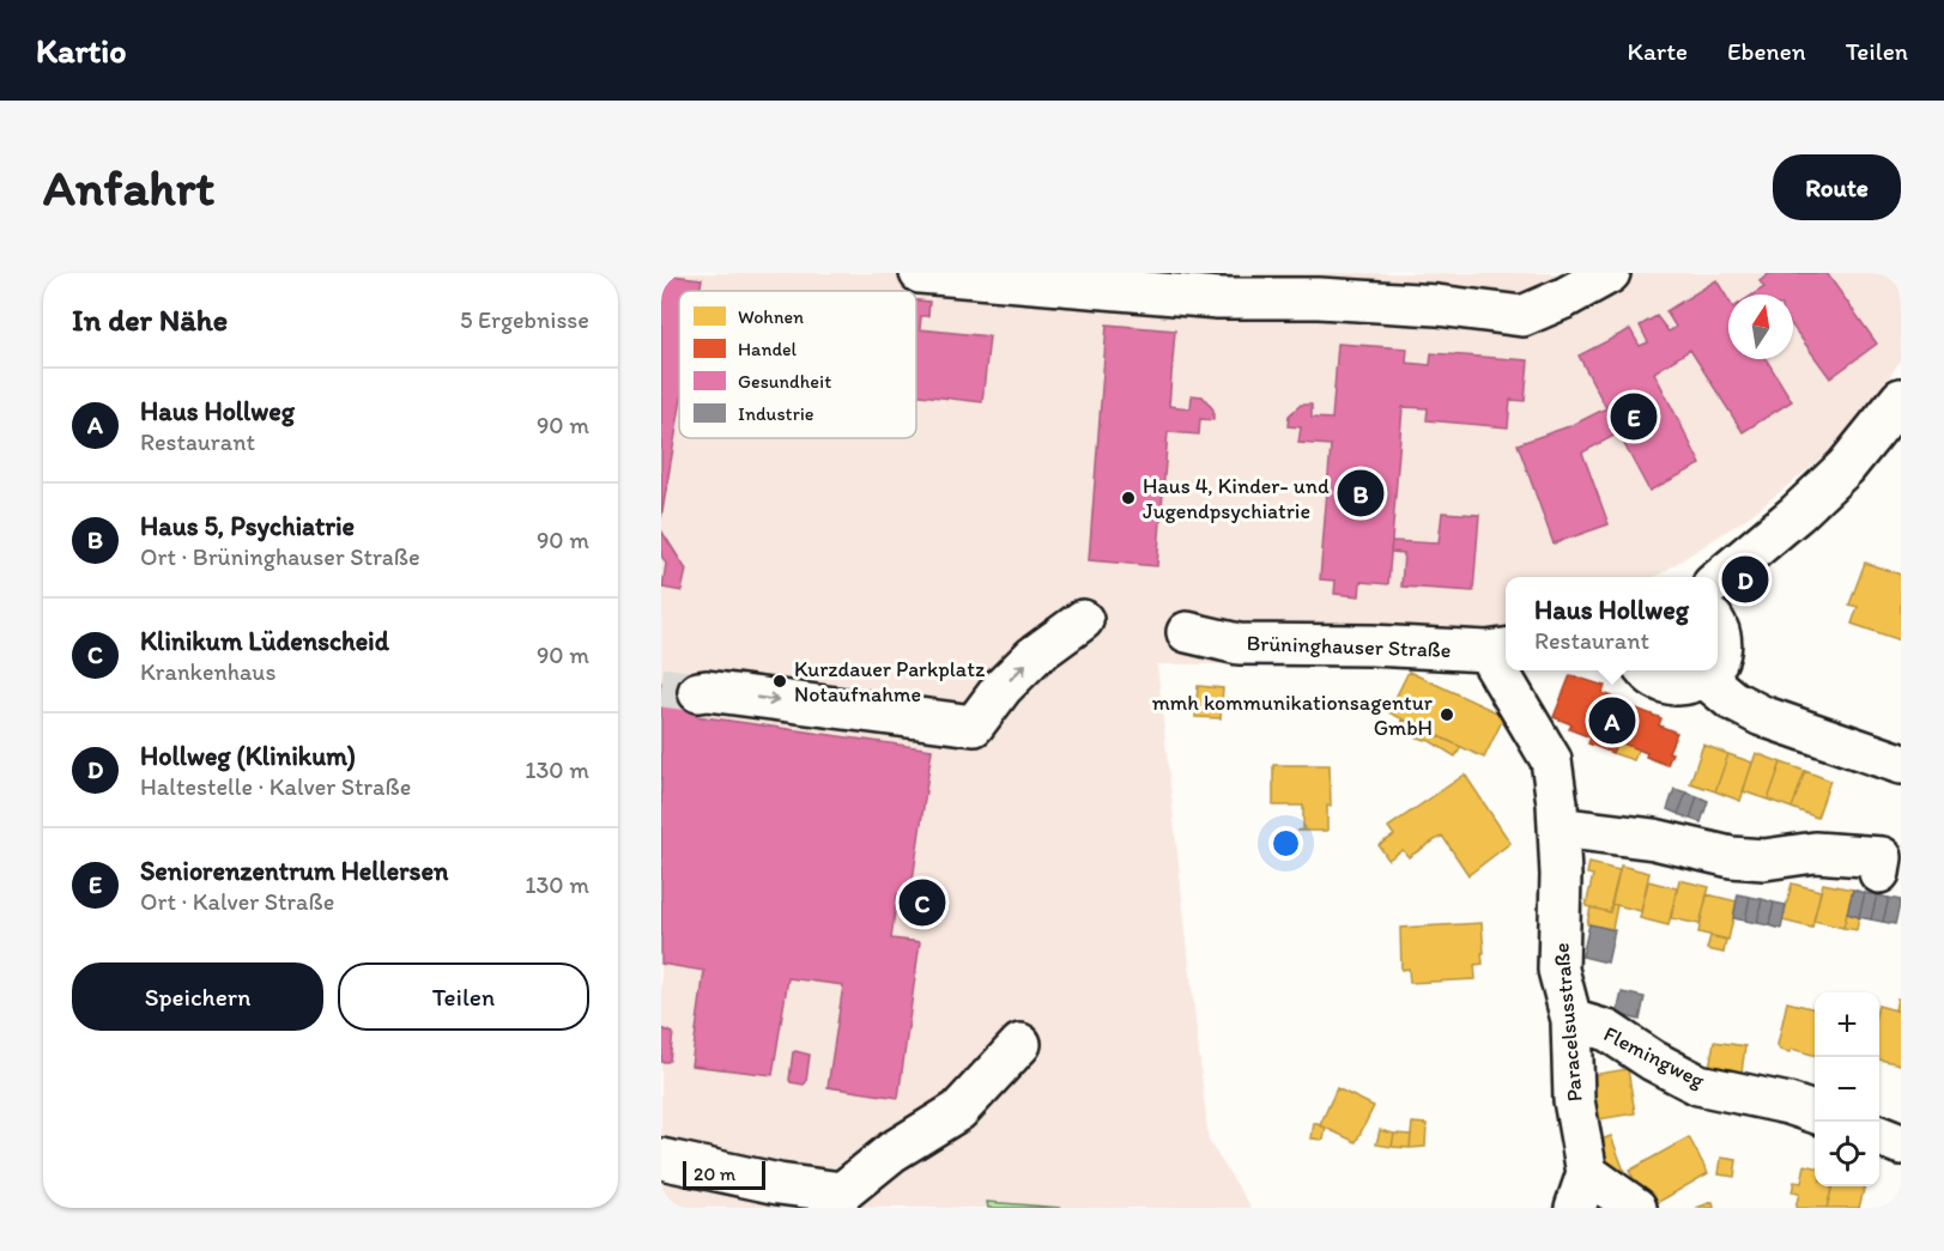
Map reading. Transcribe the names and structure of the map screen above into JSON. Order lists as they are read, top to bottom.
{
  "streets": {
    "street": ["Brüninghauser Straße", "Paracelsusstraße", "Flemingweg"]
  },
  "crossings": [
    ["Paracelsusstraße", "Flemingweg"]
  ],
  "places": ["Haus 4, Kinder- und Jugendpsychiatrie", "Kurzdauer Parkplatz Notaufnahme", "mmh kommunikationsagentur GmbH"],
  "legend": [
    "Wohnen",
    "Handel",
    "Gesundheit",
    "Industrie"
  ],
  "scale_bar": "20 m",
  "north": "top",
  "page": {
    "header": "Kartio",
    "nav": ["Karte", "Ebenen", "Teilen"],
    "buttons": [
      "Route",
      ["Speichern", "Teilen"]
    ],
    "title": "Anfahrt",
    "heading": ["In der Nähe", "5 Ergebnisse"],
    "list": [
      {
        "mark": "A",
        "name": "Haus Hollweg",
        "note": "Restaurant",
        "value": "90 m"
      },
      {
        "mark": "B",
        "name": "Haus 5, Psychiatrie",
        "note": "Ort · Brüninghauser Straße",
        "value": "90 m"
      },
      {
        "mark": "C",
        "name": "Klinikum Lüdenscheid",
        "note": "Krankenhaus",
        "value": "90 m"
      },
      {
        "mark": "D",
        "name": "Hollweg (Klinikum)",
        "note": "Haltestelle · Kalver Straße",
        "value": "130 m"
      },
      {
        "mark": "E",
        "name": "Seniorenzentrum Hellersen",
        "note": "Ort · Kalver Straße",
        "value": "130 m"
      }
    ],
    "pins": [
      "E",
      "B",
      "D",
      "A",
      "C"
    ],
    "popup": ["Haus Hollweg", "Restaurant"],
    "map_buttons": ["+", "−"],
    "scale": "20 m"
  }
}
